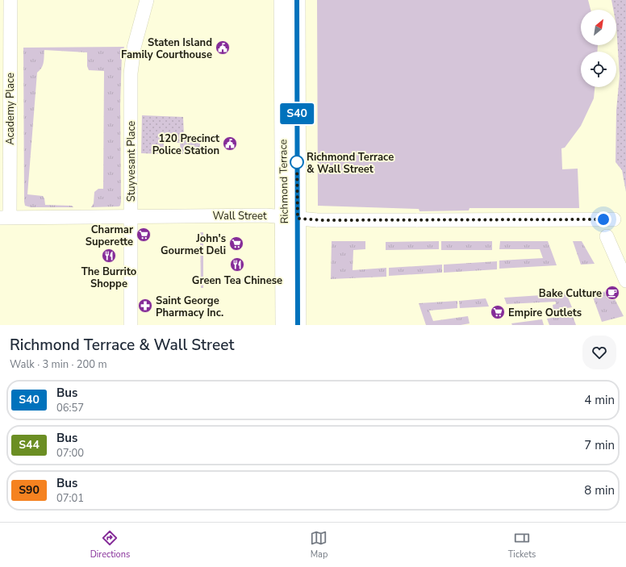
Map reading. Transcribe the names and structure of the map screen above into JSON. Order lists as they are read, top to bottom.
{
  "streets": {
    "main road": ["Richmond Terrace"],
    "street": ["Academy Place", "Stuyvesant Place", "Wall Street"]
  },
  "crossings": [
    ["Academy Place", "Wall Street"],
    ["Stuyvesant Place", "Wall Street"],
    ["Richmond Terrace", "Wall Street"]
  ],
  "places": {
    "public building": ["Staten Island Family Courthouse", "120 Precinct Police Station"],
    "other": ["Richmond Terrace & Wall Street"],
    "supermarket": ["Charmar Superette", "John's Gourmet Deli", "Empire Outlets"],
    "restaurant": ["The Burrito Shoppe", "Green Tea Chinese"],
    "cafe": ["Bake Culture"],
    "pharmacy": ["Saint George Pharmacy Inc."]
  },
  "lines": ["bus line S40"],
  "north": "top right",
  "page": {
    "on_map": "S40",
    "heading": ["Richmond Terrace & Wall Street", "Walk · 3 min · 200 m"],
    "list": [
      {
        "mark": "S40",
        "name": "Bus",
        "note": "06:57",
        "value": "4 min"
      },
      {
        "mark": "S44",
        "name": "Bus",
        "note": "07:00",
        "value": "7 min"
      },
      {
        "mark": "S90",
        "name": "Bus",
        "note": "07:01",
        "value": "8 min"
      }
    ],
    "tabs": ["Directions", "Map", "Tickets"]
  }
}
